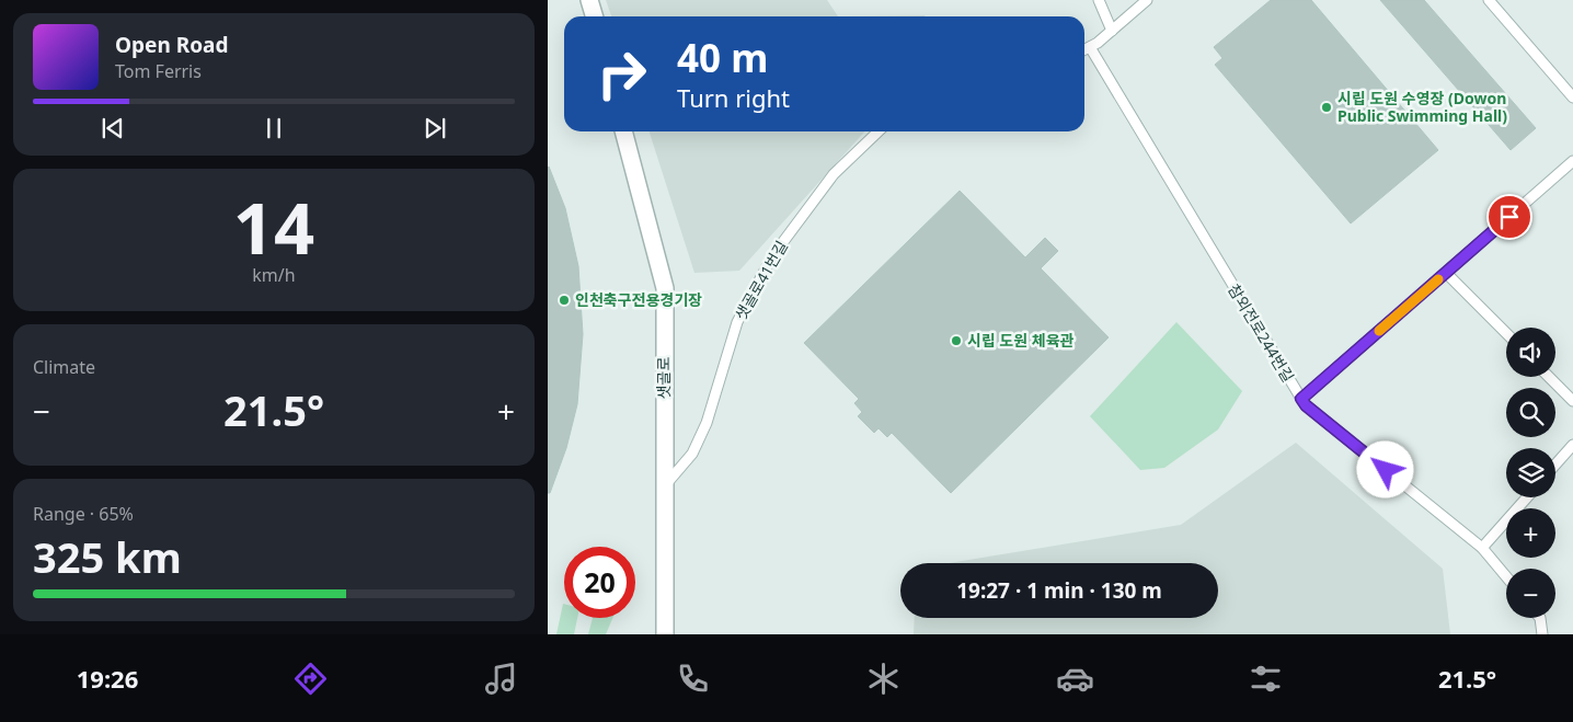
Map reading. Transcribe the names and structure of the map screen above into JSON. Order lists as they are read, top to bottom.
{
  "streets": {
    "street": ["샛골로"],
    "lane": ["샛골로41번길", "참외전로244번길"]
  },
  "crossings": [
    ["샛골로41번길", "샛골로"]
  ],
  "places": ["시립 도원 수영장 (Dowon Public Swimming Hall)", "인천축구전용경기장", "시립 도원 체육관"],
  "page": {
    "turn": ["40 m", "Turn right"],
    "song": ["Open Road", "Tom Ferris"],
    "tile": [
      ["14", "km/h"],
      "Climate",
      ["Range · 65%", "325 km"]
    ],
    "map_buttons": ["+", "−"],
    "heat": ["−", "21.5°", "+"],
    "limit": "20",
    "trip": "19:27 · 1 min · 130 m",
    "tabs": ["19:26", "21.5°"]
  }
}
